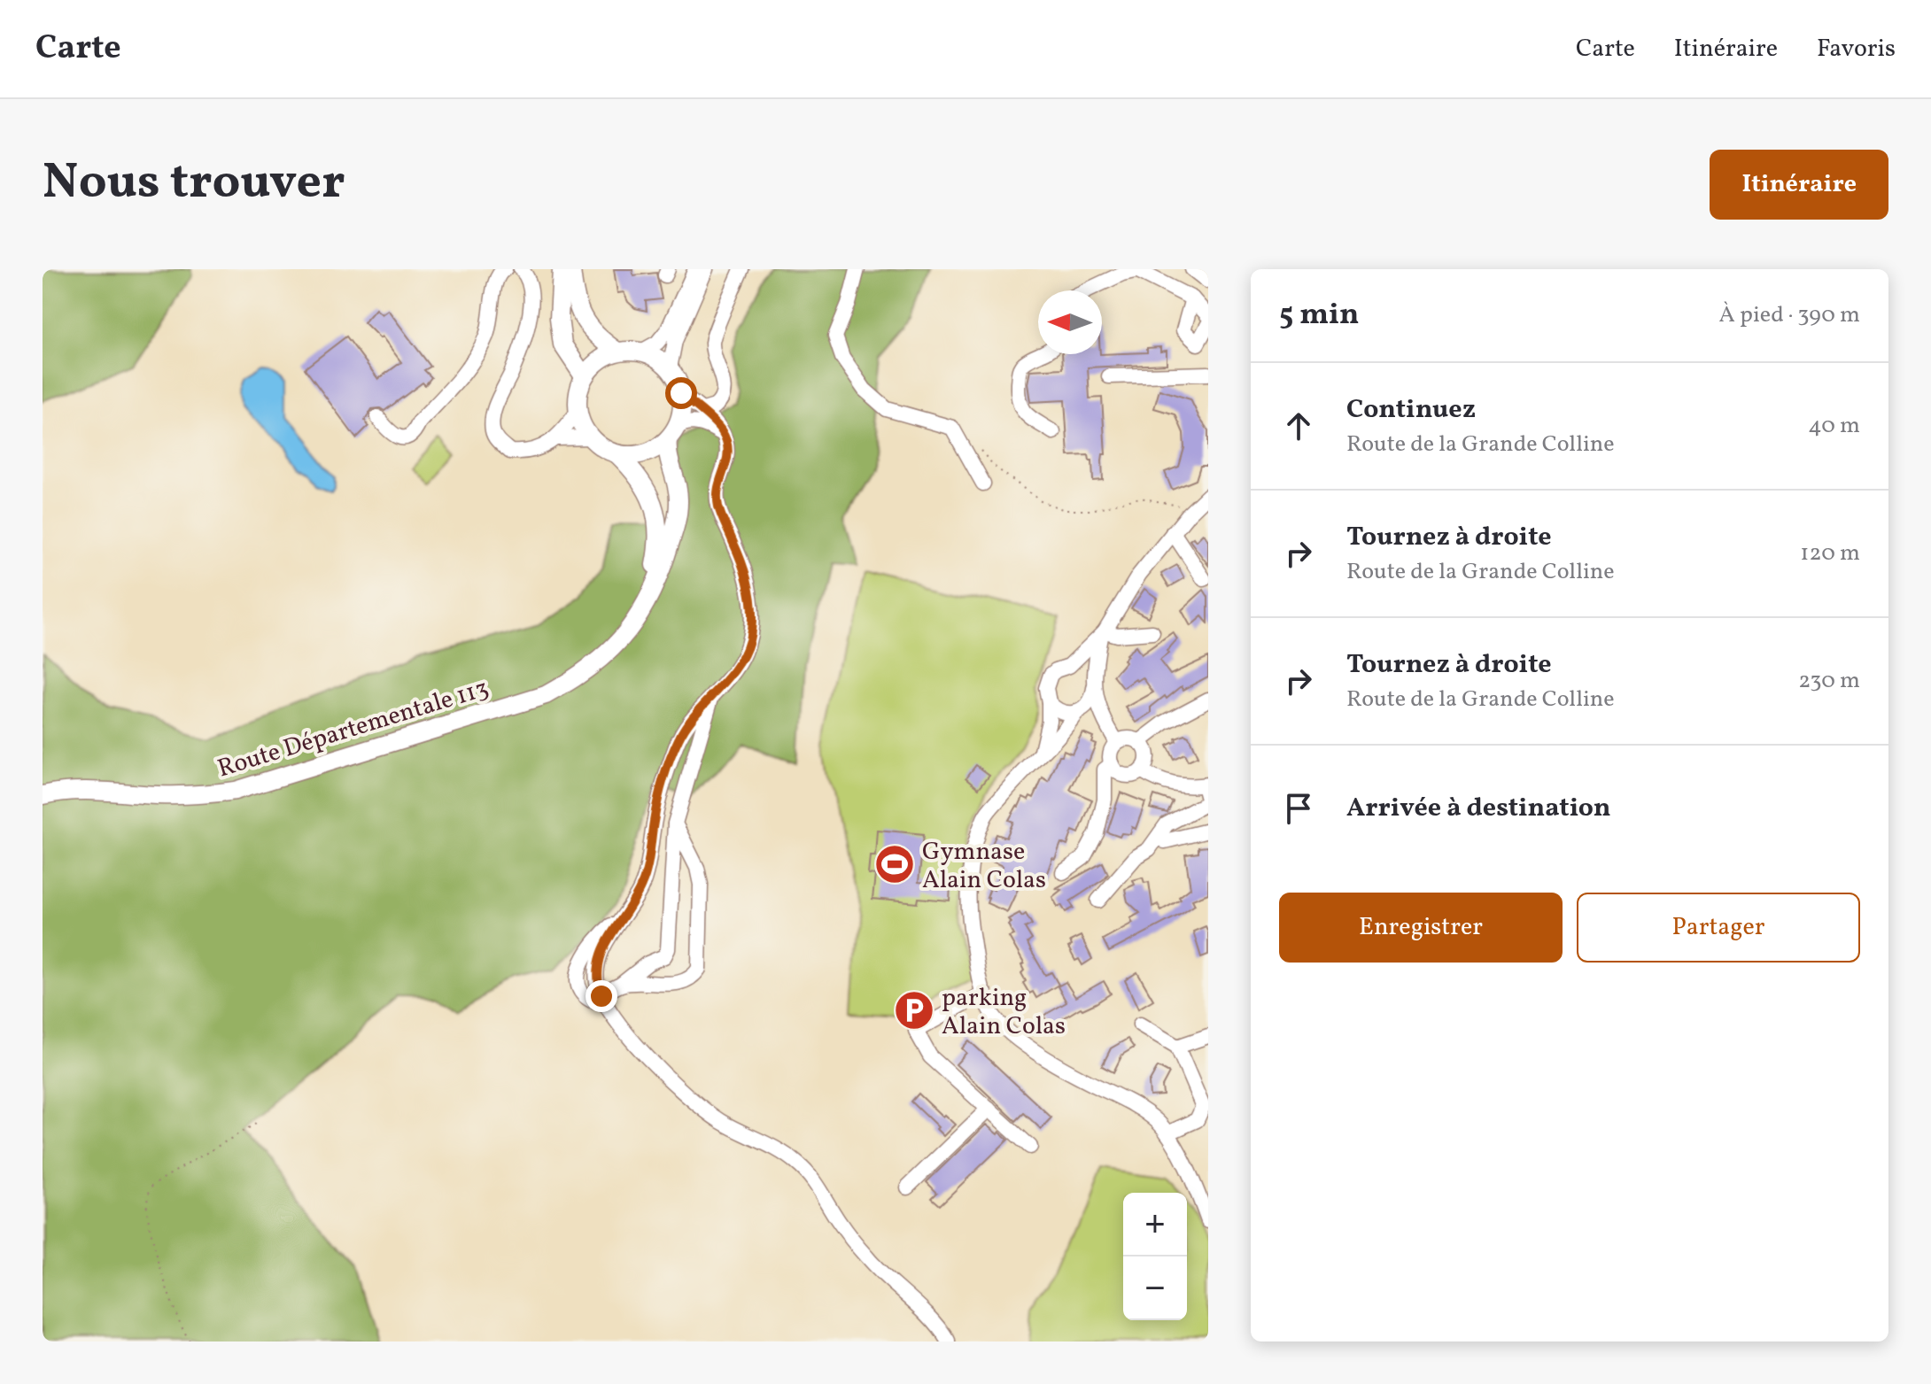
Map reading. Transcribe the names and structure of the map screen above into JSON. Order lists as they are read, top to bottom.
{
  "streets": {
    "main road": ["Route Départementale 113"]
  },
  "places": {
    "sports": ["Gymnase Alain Colas"],
    "parking": ["parking Alain Colas"]
  },
  "north": "left",
  "page": {
    "header": "Carte",
    "nav": ["Carte", "Itinéraire", "Favoris"],
    "title": "Nous trouver",
    "buttons": [
      "Itinéraire",
      ["Enregistrer", "Partager"]
    ],
    "heading": ["5 min", "À pied · 390 m"],
    "list": [
      ["Continuez", "Route de la Grande Colline", "40 m"],
      ["Tournez à droite", "Route de la Grande Colline", "120 m"],
      ["Tournez à droite", "Route de la Grande Colline", "230 m"],
      "Arrivée à destination"
    ],
    "map_buttons": ["+", "−"]
  }
}
